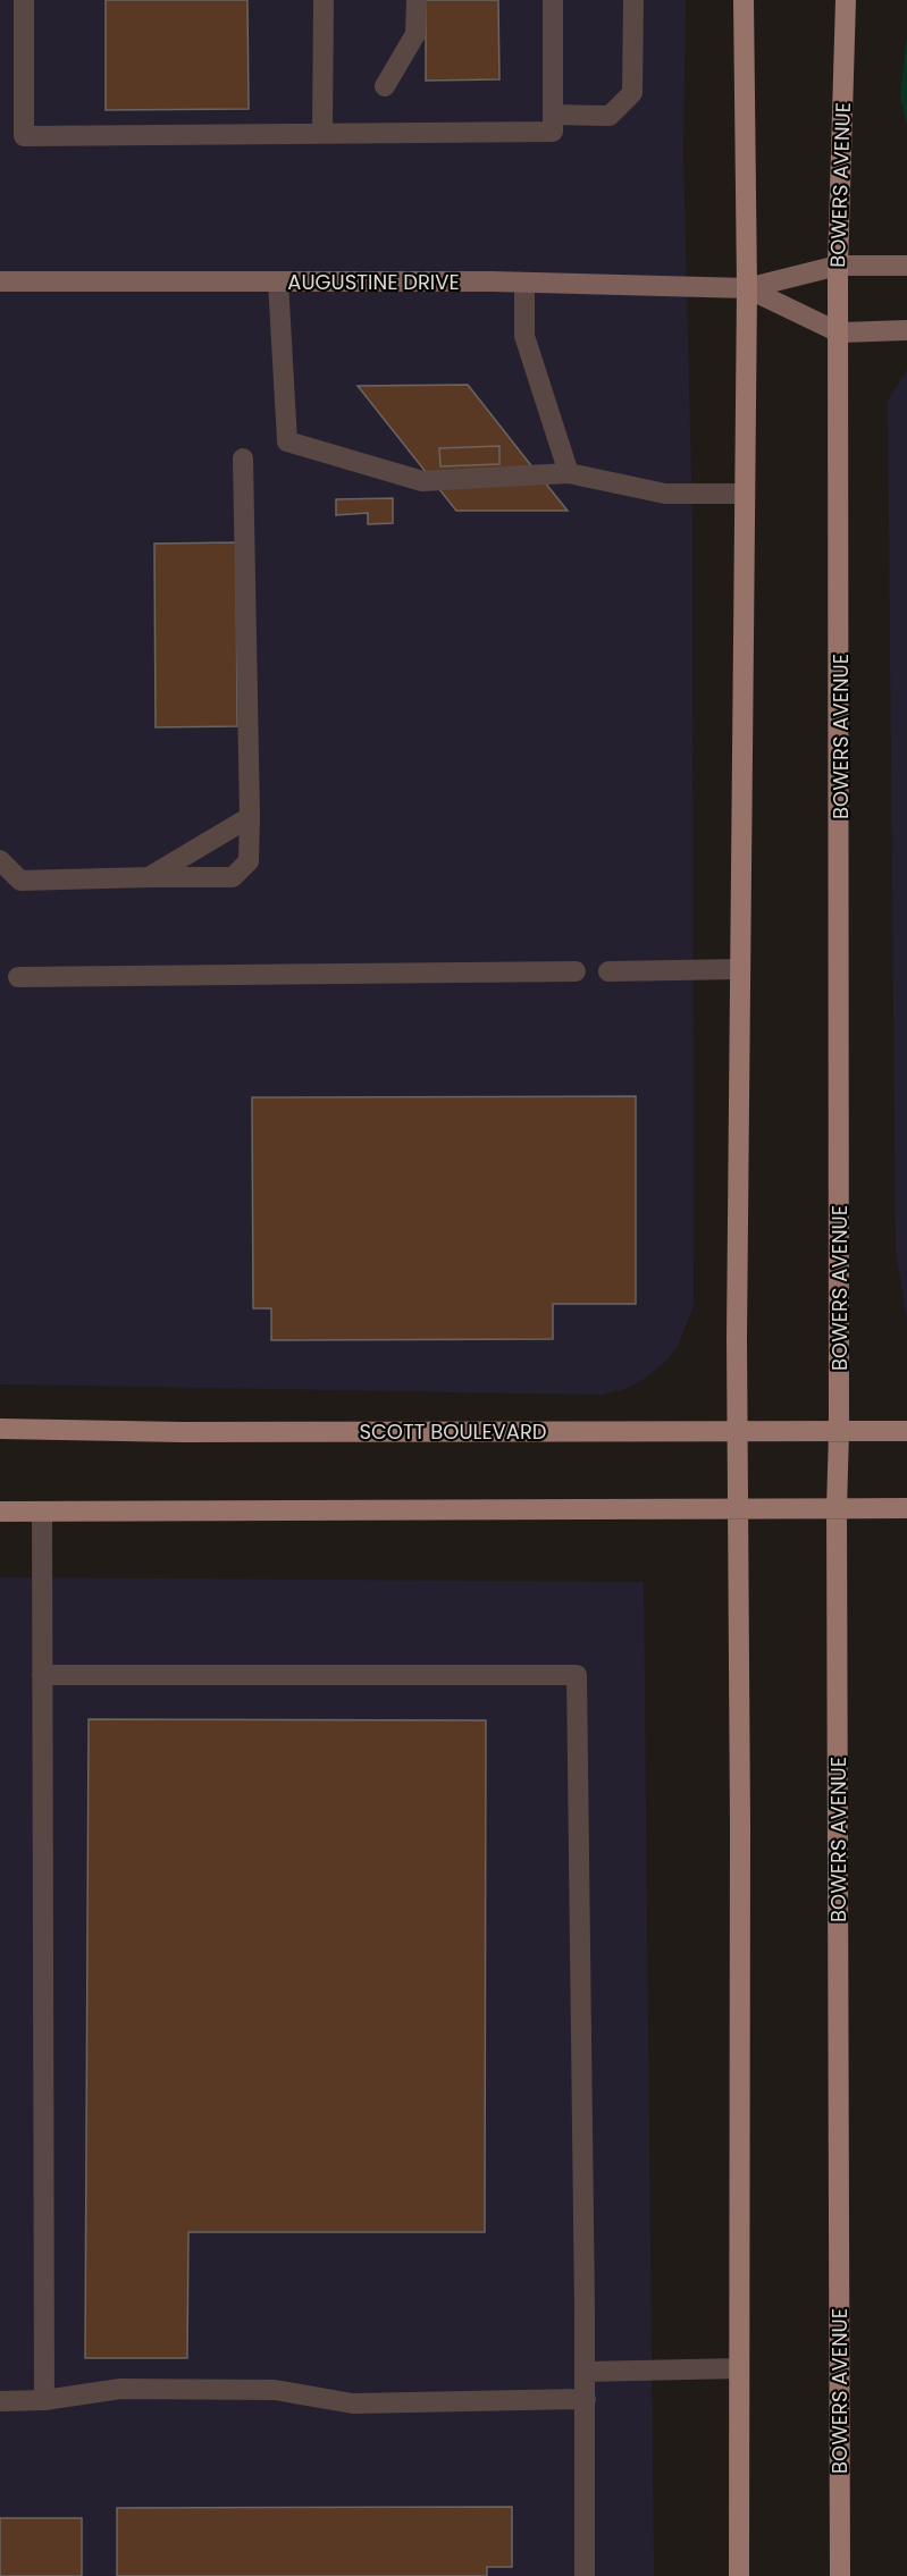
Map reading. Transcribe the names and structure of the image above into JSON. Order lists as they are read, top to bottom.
{
  "streets": {
    "main road": ["BOWERS AVENUE", "SCOTT BOULEVARD"],
    "street": ["AUGUSTINE DRIVE"]
  },
  "crossings": [
    ["BOWERS AVENUE", "AUGUSTINE DRIVE"],
    ["BOWERS AVENUE", "SCOTT BOULEVARD"]
  ]
}
